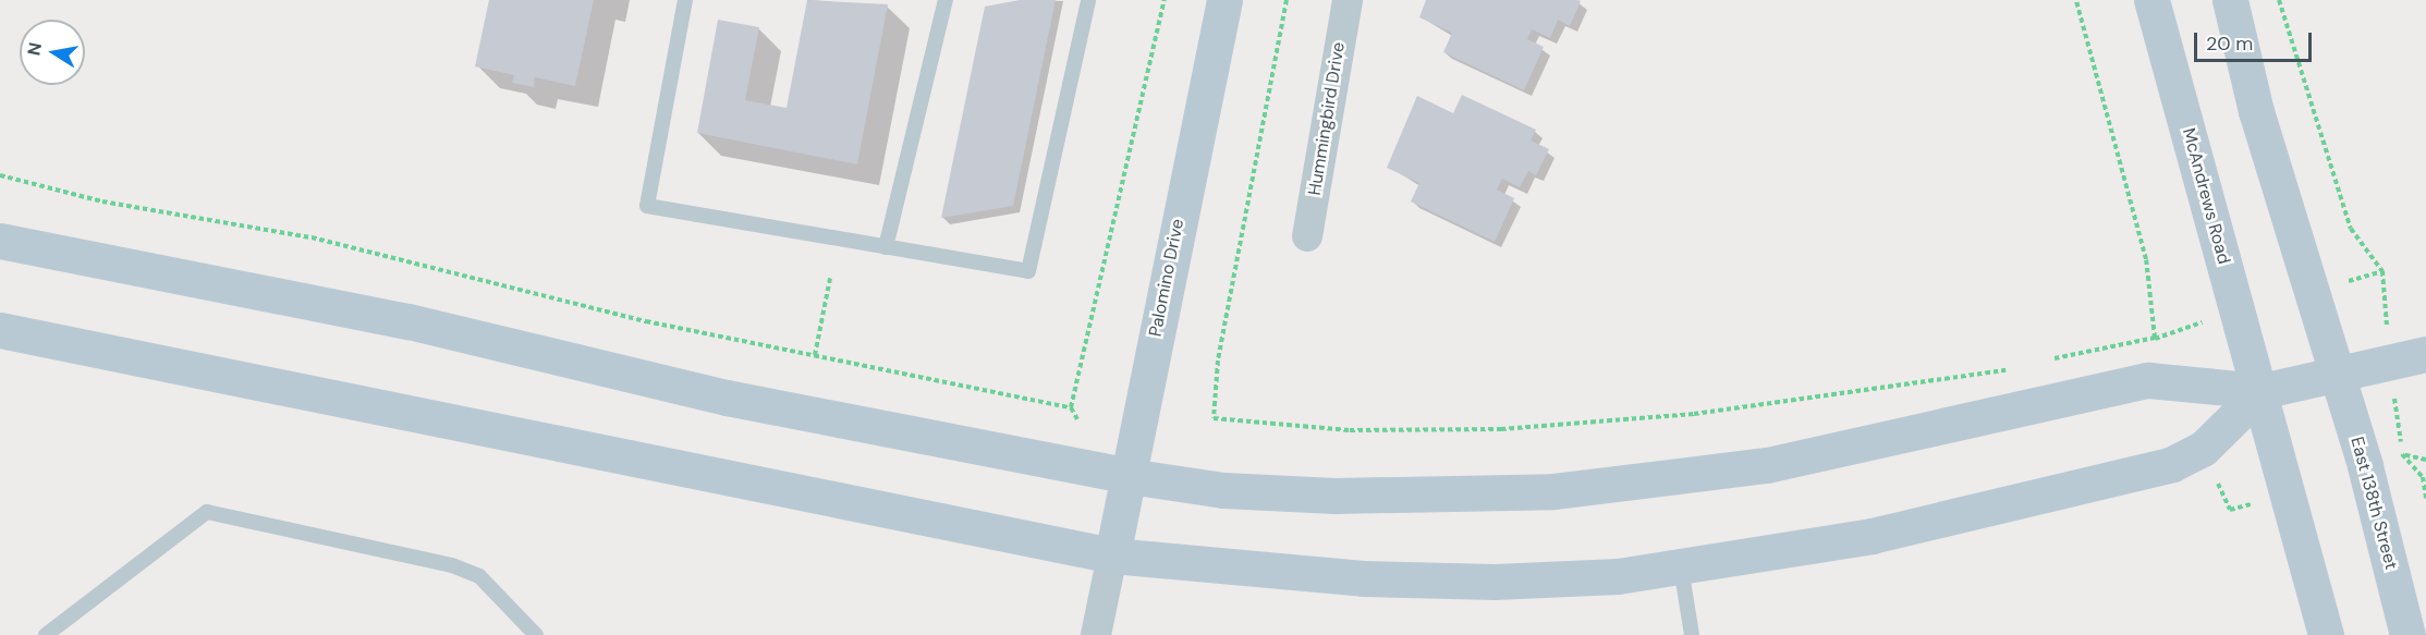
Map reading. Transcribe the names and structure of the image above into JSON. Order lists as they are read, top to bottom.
{
  "streets": {
    "street": [
      "Hummingbird Drive",
      "McAndrews Road",
      "Palomino Drive",
      "East 138th Street"
    ]
  },
  "scale_bar": "20 m",
  "north": "left"
}
